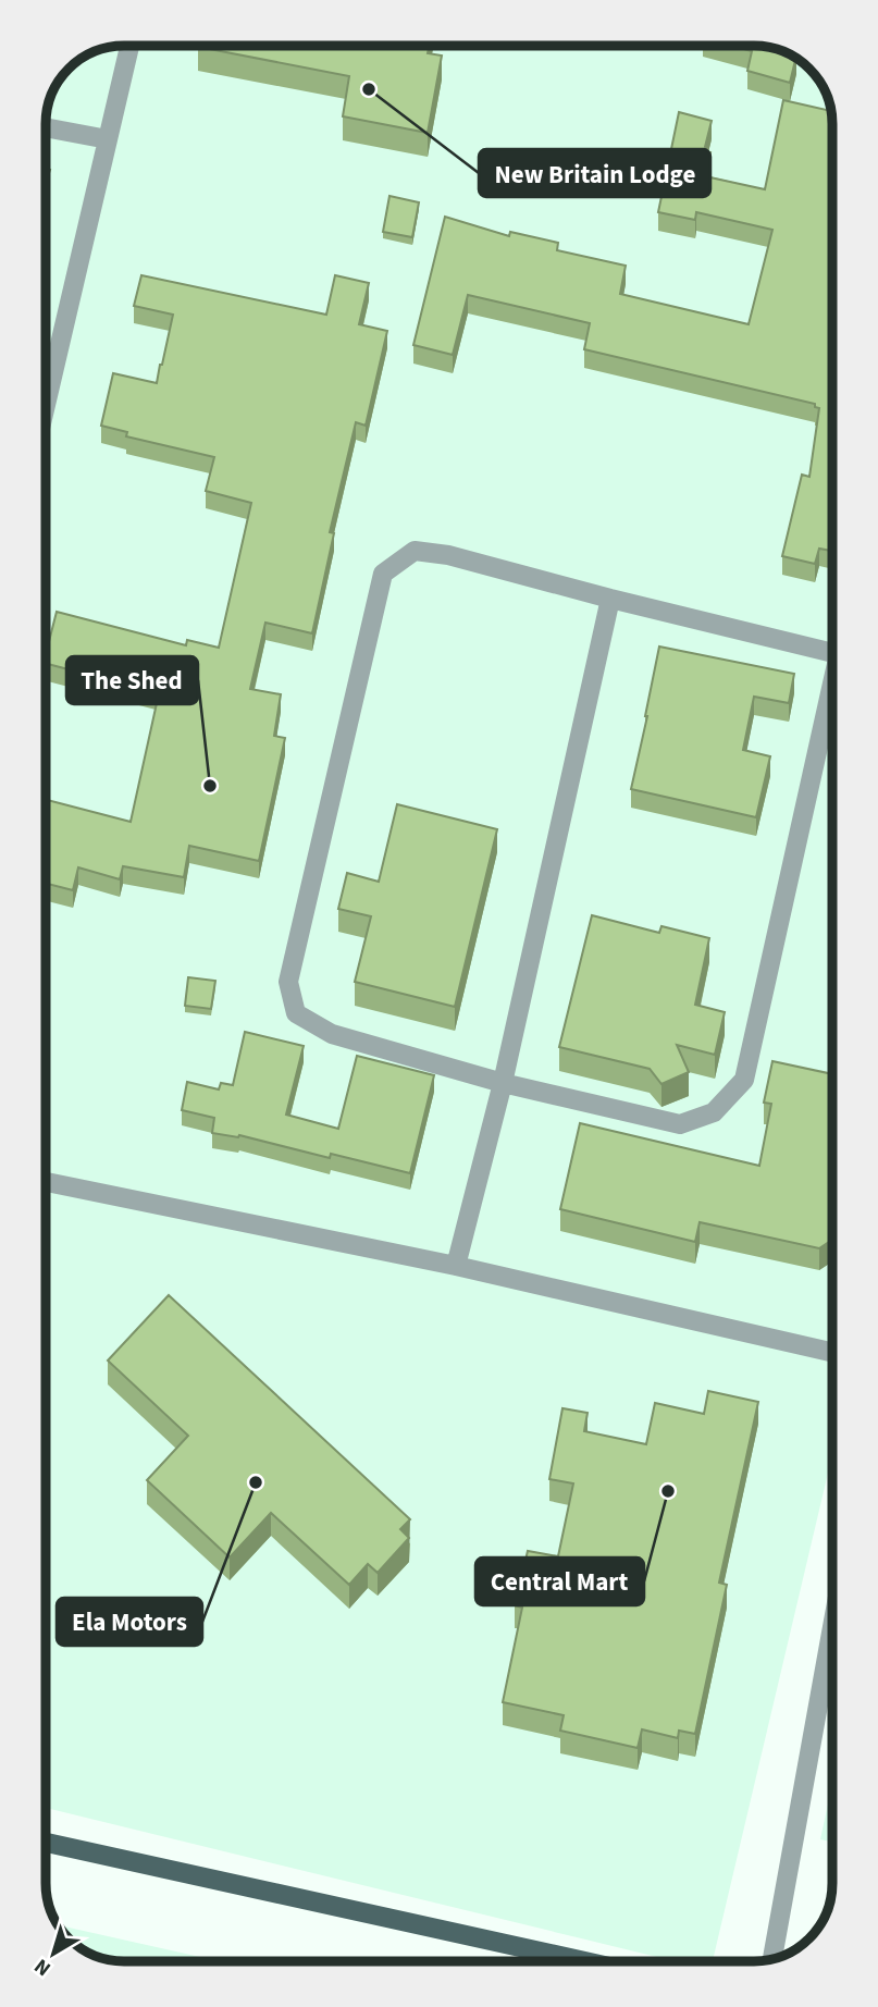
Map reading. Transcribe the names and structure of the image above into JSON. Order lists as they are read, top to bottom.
{
  "places": [
    "New Britain Lodge",
    "The Shed",
    "Ela Motors",
    "Central Mart"
  ],
  "north": "bottom left"
}
